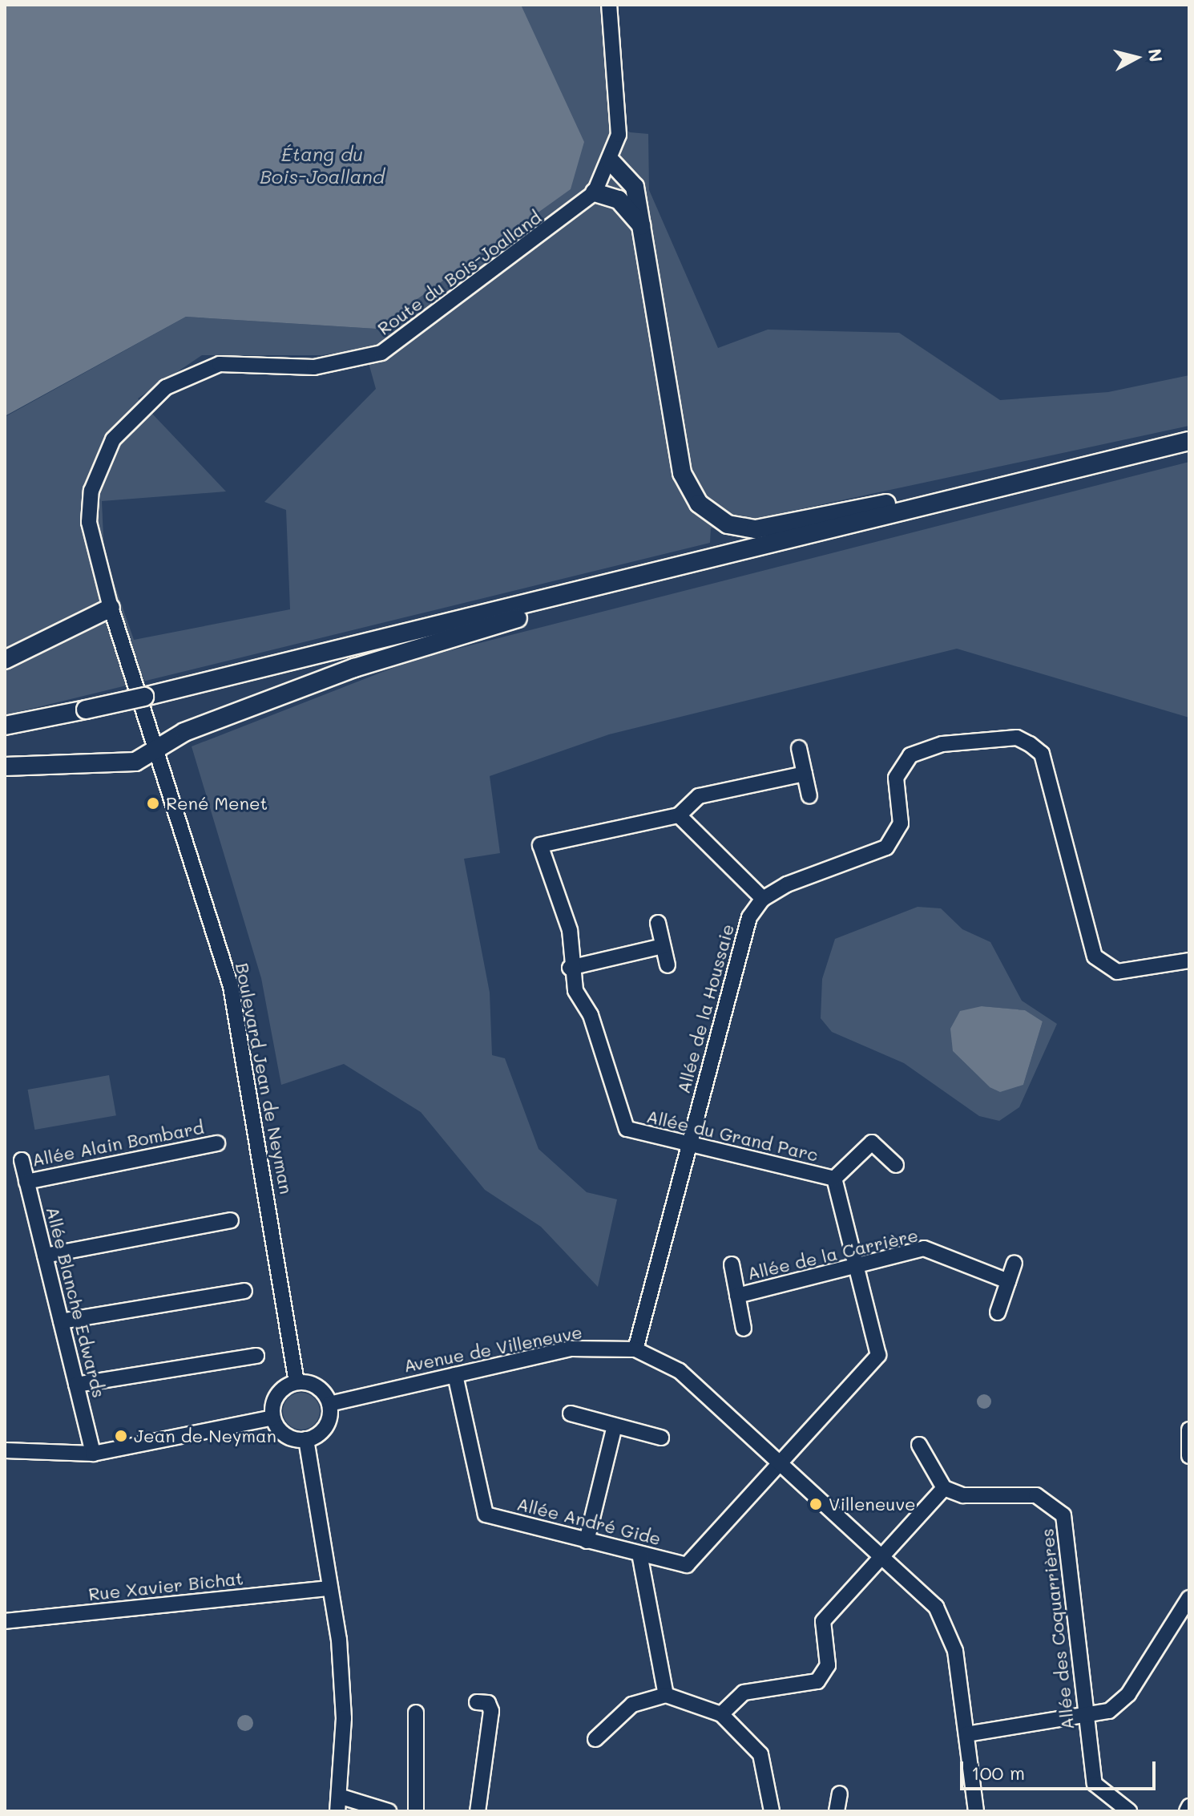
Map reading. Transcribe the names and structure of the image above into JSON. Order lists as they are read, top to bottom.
{
  "streets": {
    "street": [
      "Route du Bois-Joalland",
      "Allée de la Houssaie",
      "Boulevard Jean de Neyman",
      "Allée du Grand Parc",
      "Allée Alain Bombard",
      "Allée de la Carrière",
      "Allée Blanche Edwards",
      "Avenue de Villeneuve",
      "Allée André Gide",
      "Rue Xavier Bichat",
      "Allée des Coquarrières"
    ]
  },
  "crossings": [
    ["Route du Bois-Joalland", "Boulevard Jean de Neyman"],
    ["Allée de la Houssaie", "Allée du Grand Parc"],
    ["Allée de la Houssaie", "Avenue de Villeneuve"],
    ["Boulevard Jean de Neyman", "Avenue de Villeneuve"],
    ["Allée du Grand Parc", "Allée de la Carrière"],
    ["Allée du Grand Parc", "Avenue de Villeneuve"],
    ["Allée du Grand Parc", "Allée André Gide"],
    ["Allée Alain Bombard", "Allée Blanche Edwards"],
    ["Avenue de Villeneuve", "Allée André Gide"]
  ],
  "water": ["Étang du Bois-Joalland"],
  "places": ["René Menet", "Jean de Neyman", "Villeneuve"],
  "scale_bar": "100 m",
  "north": "right"
}
